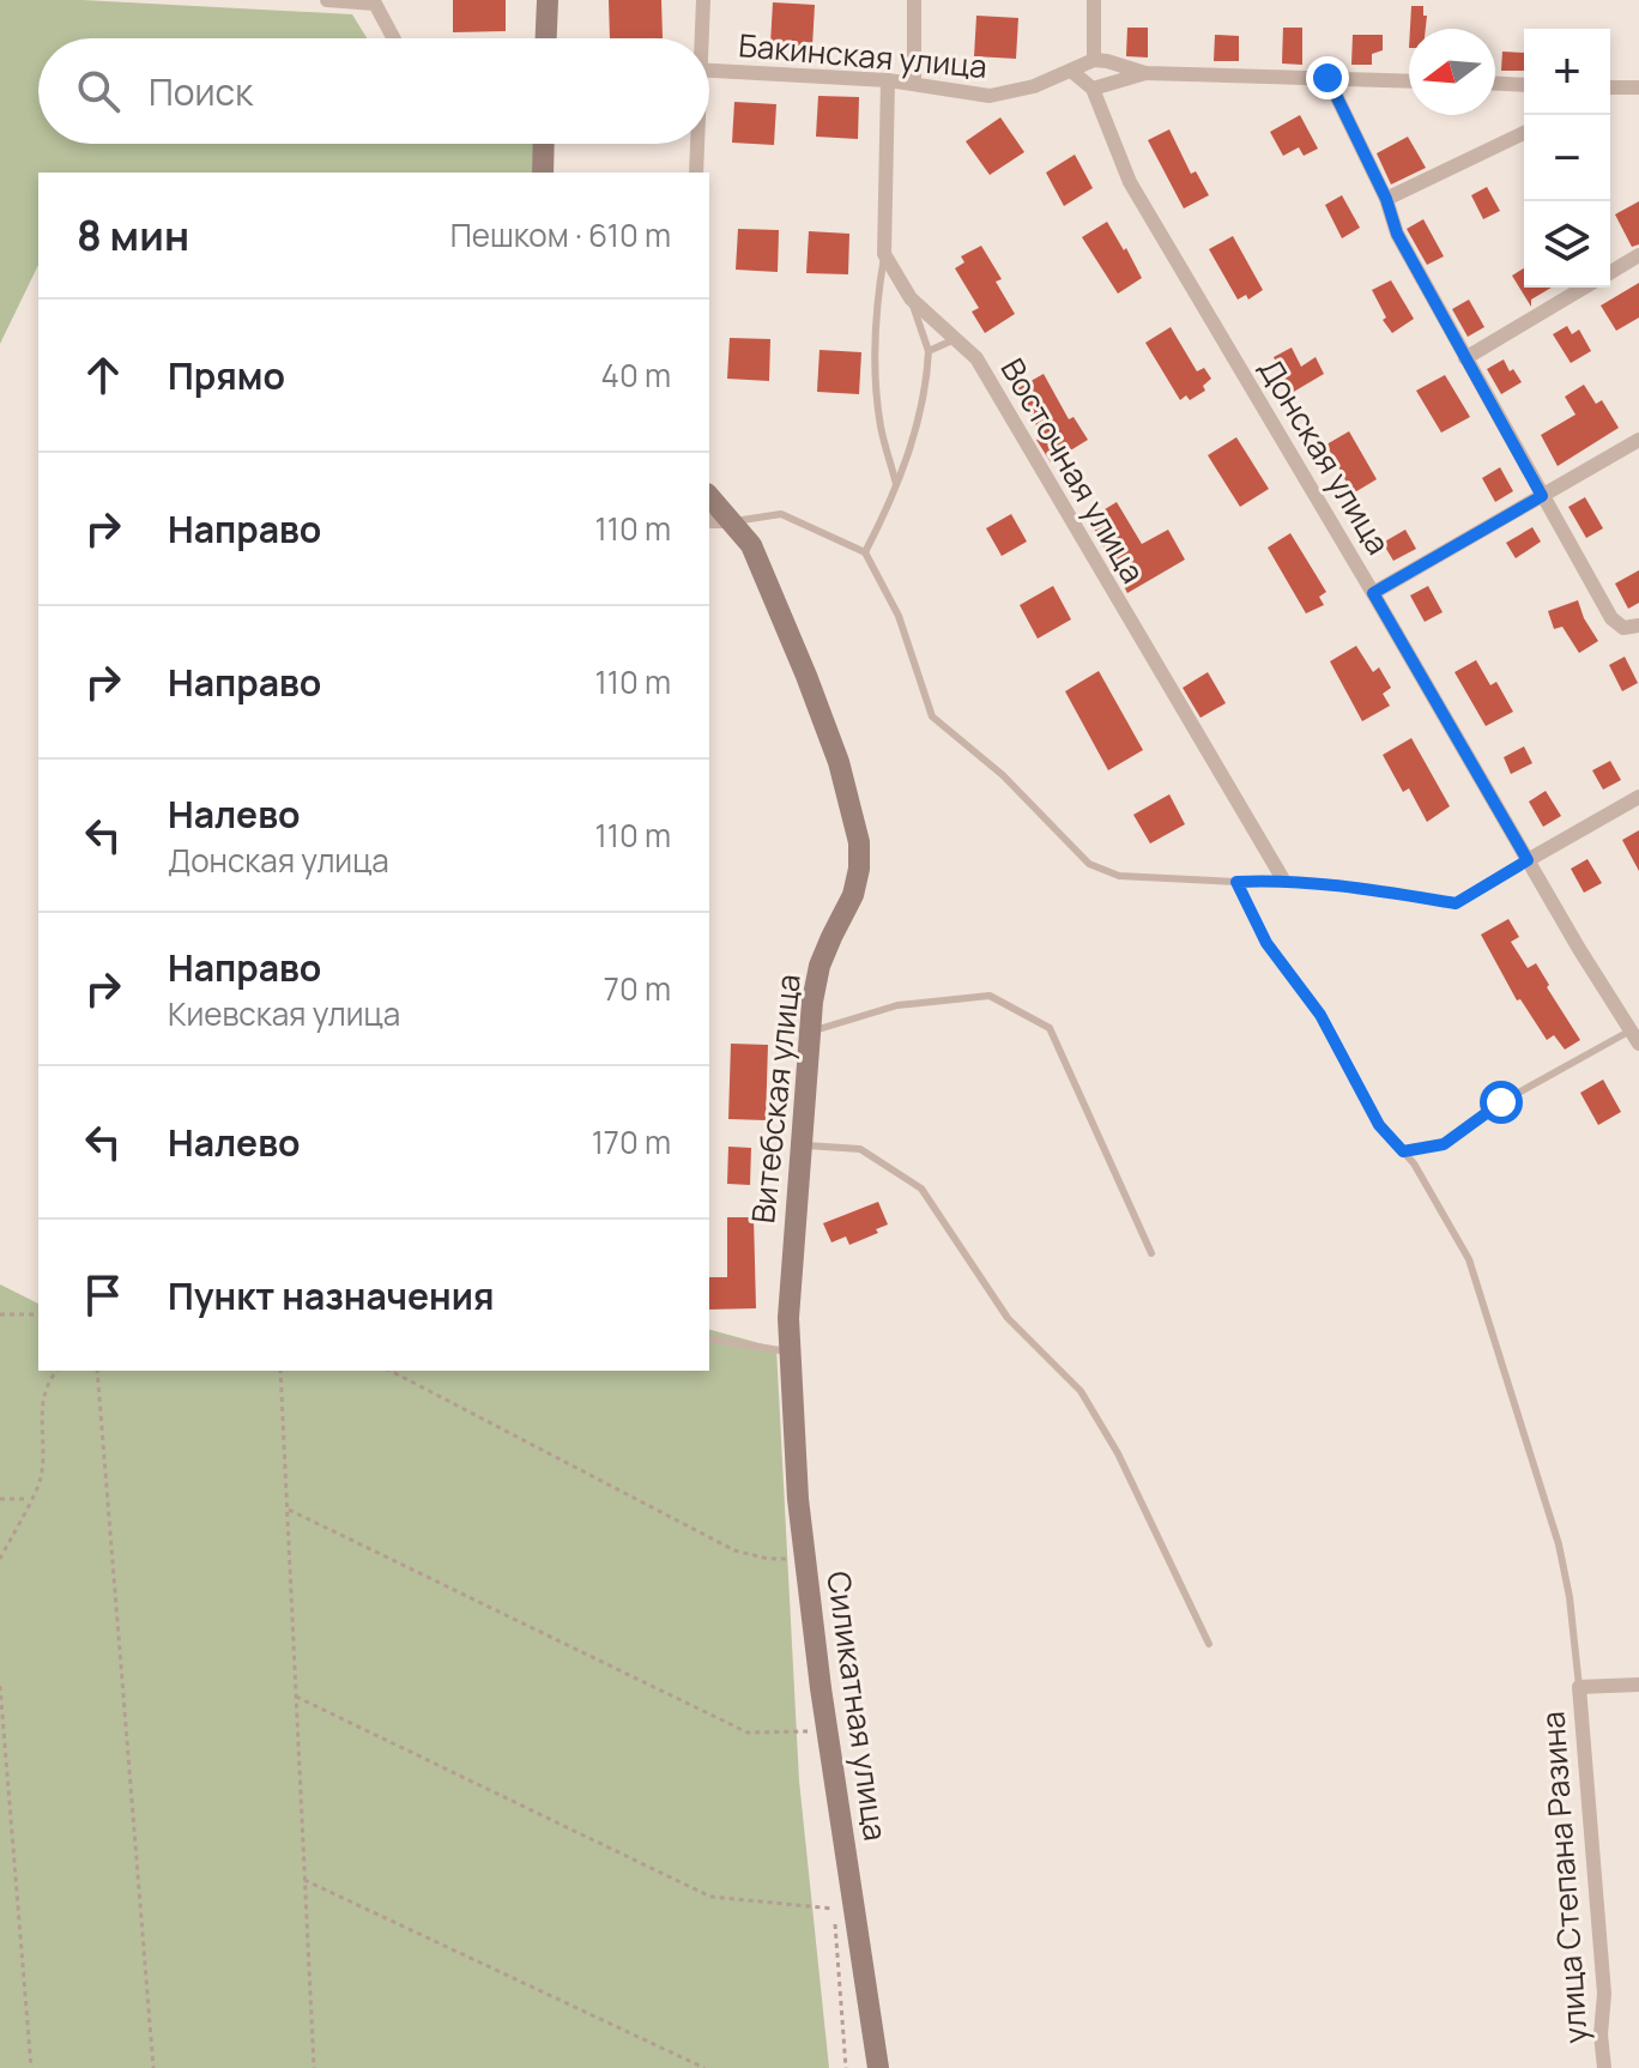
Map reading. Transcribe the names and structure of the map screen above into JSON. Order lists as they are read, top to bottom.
{
  "streets": {
    "street": [
      "Бакинская улица",
      "Донская улица",
      "Восточная улица",
      "Витебская улица",
      "Силикатная улица",
      "улица Степана Разина"
    ]
  },
  "crossings": [
    ["Витебская улица", "Силикатная улица"]
  ],
  "north": "left",
  "page": {
    "map_buttons": ["+", "−"],
    "search": "Поиск",
    "heading": ["8 мин", "Пешком · 610 m"],
    "list": [
      ["Прямо", "40 m"],
      ["Направо", "110 m"],
      ["Направо", "110 m"],
      ["Налево", "Донская улица", "110 m"],
      ["Направо", "Киевская улица", "70 m"],
      ["Налево", "170 m"],
      "Пункт назначения"
    ]
  }
}
